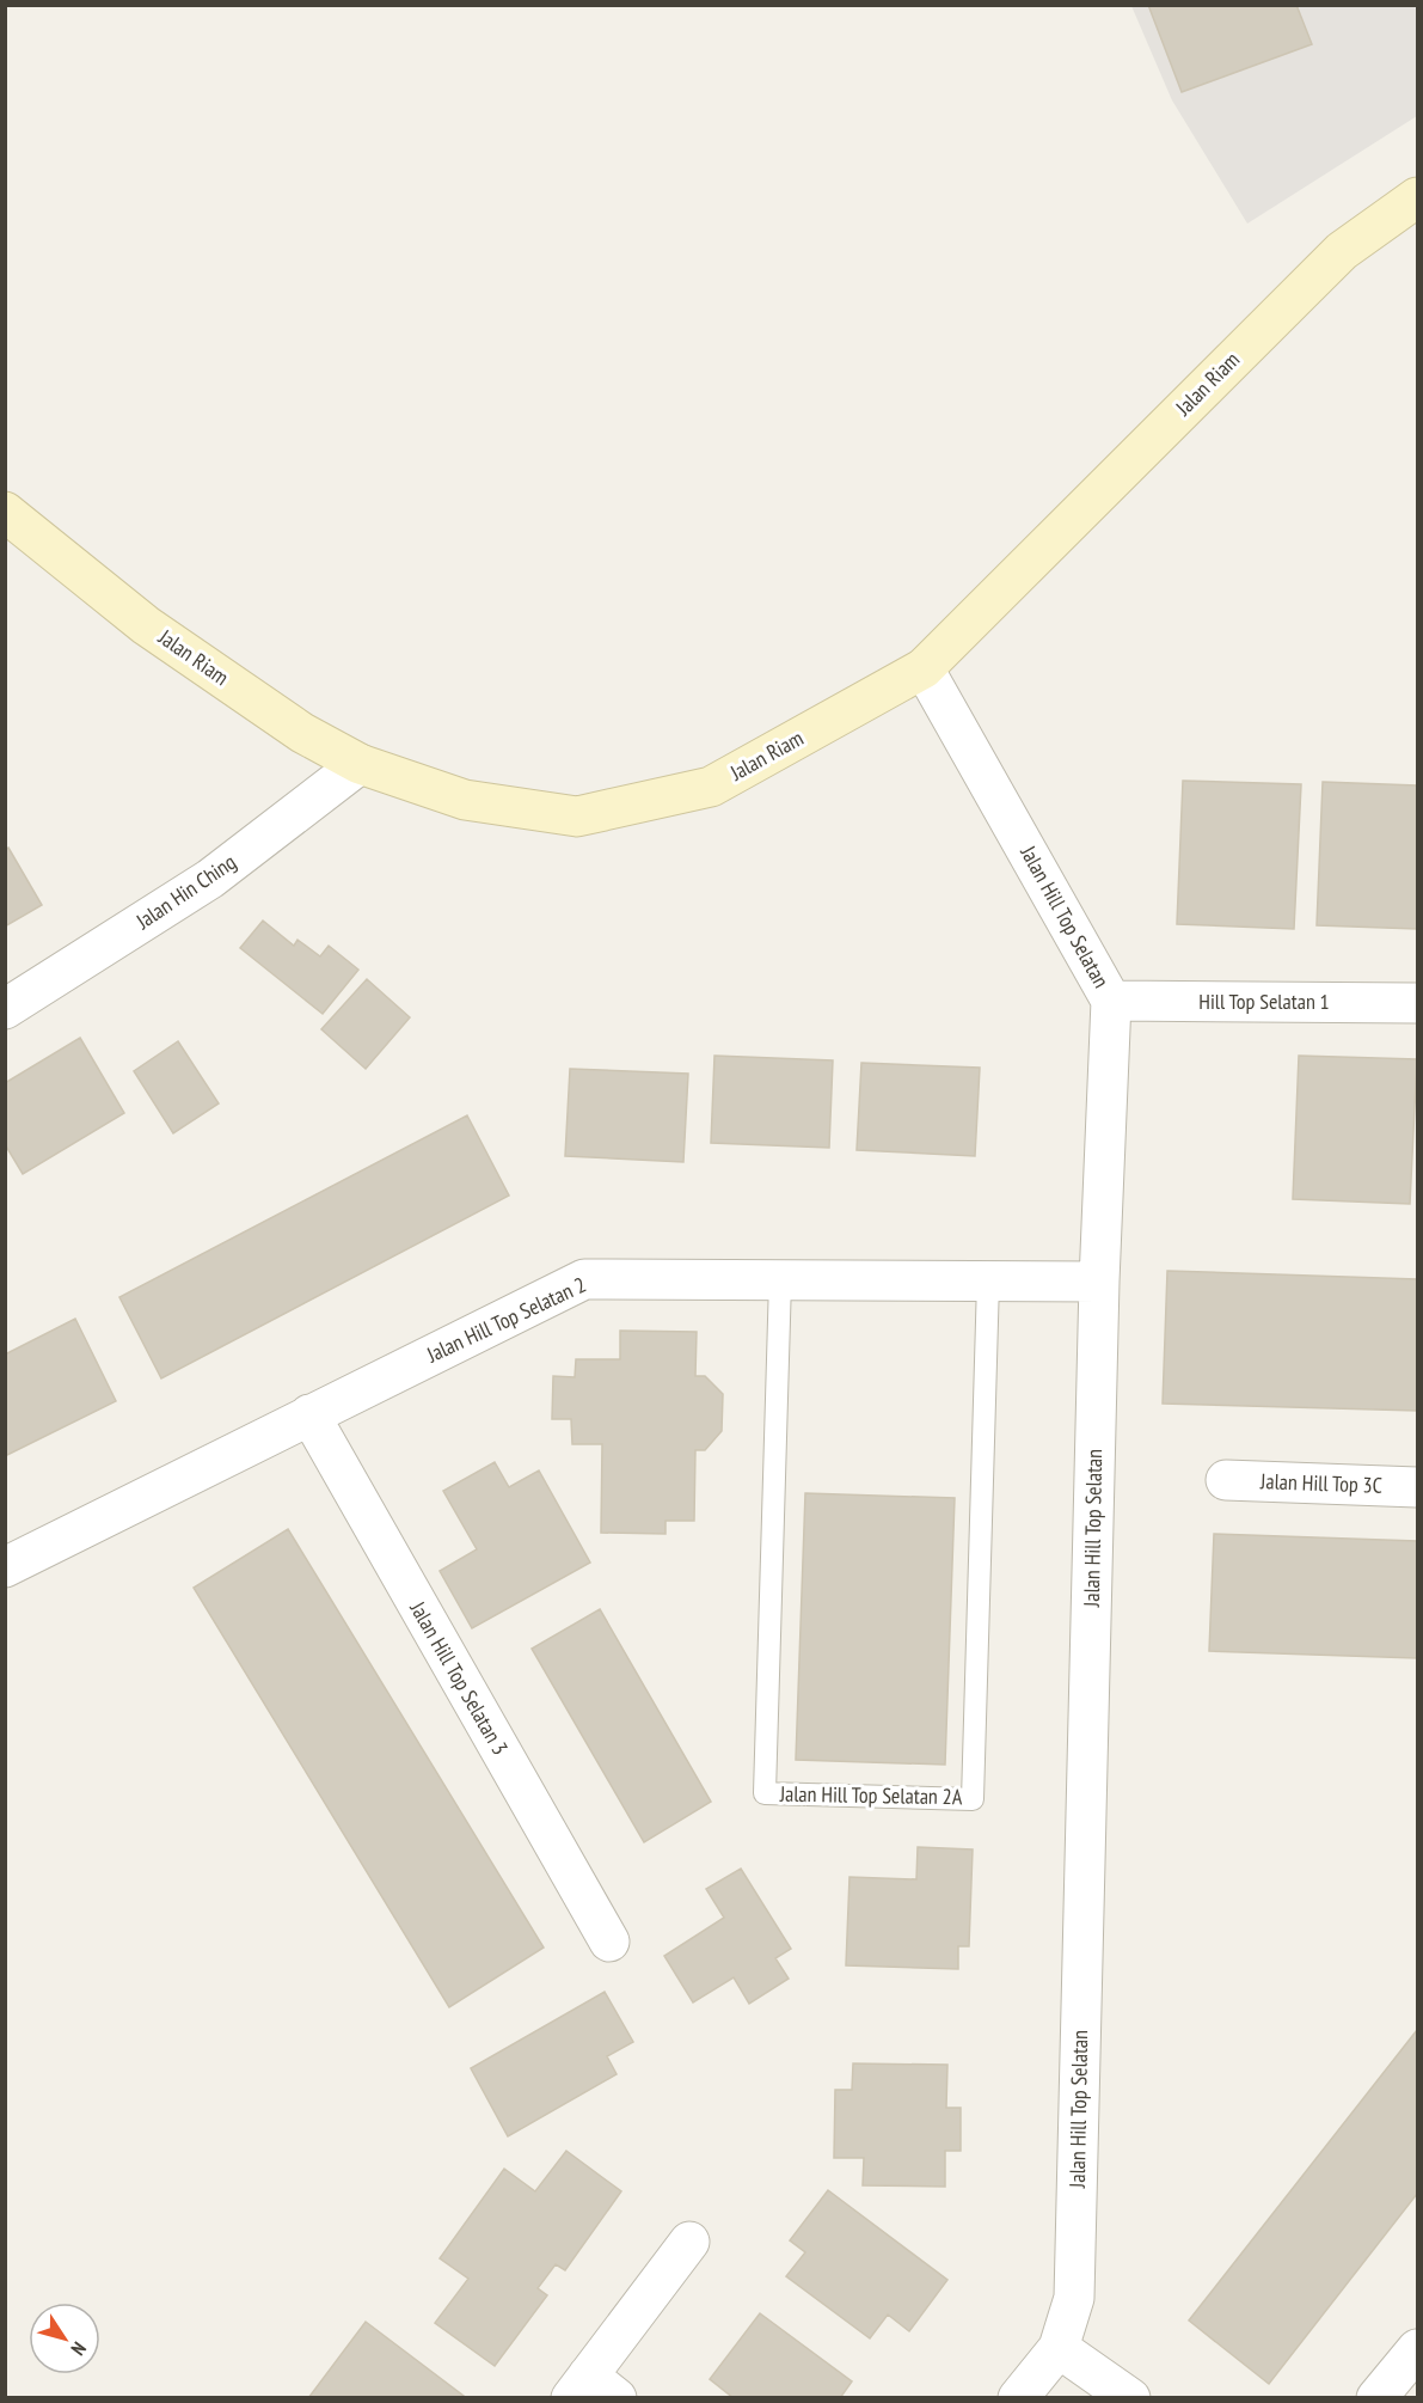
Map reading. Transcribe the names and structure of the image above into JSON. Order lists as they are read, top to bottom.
{
  "streets": {
    "main road": ["Jalan Riam"],
    "street": [
      "Jalan Hin Ching",
      "Jalan Hill Top Selatan",
      "Hill Top Selatan 1",
      "Jalan Hill Top Selatan 2",
      "Jalan Hill Top 3C",
      "Jalan Hill Top Selatan 3"
    ],
    "lane": ["Jalan Hill Top Selatan 2A"]
  },
  "crossings": [
    ["Jalan Riam", "Jalan Hin Ching"],
    ["Jalan Riam", "Jalan Hill Top Selatan"],
    ["Jalan Hill Top Selatan", "Hill Top Selatan 1"],
    ["Jalan Hill Top Selatan", "Jalan Hill Top Selatan 2"],
    ["Jalan Hill Top Selatan 2", "Jalan Hill Top Selatan 3"],
    ["Jalan Hill Top Selatan 2", "Jalan Hill Top Selatan 2A"]
  ],
  "north": "bottom right"
}
